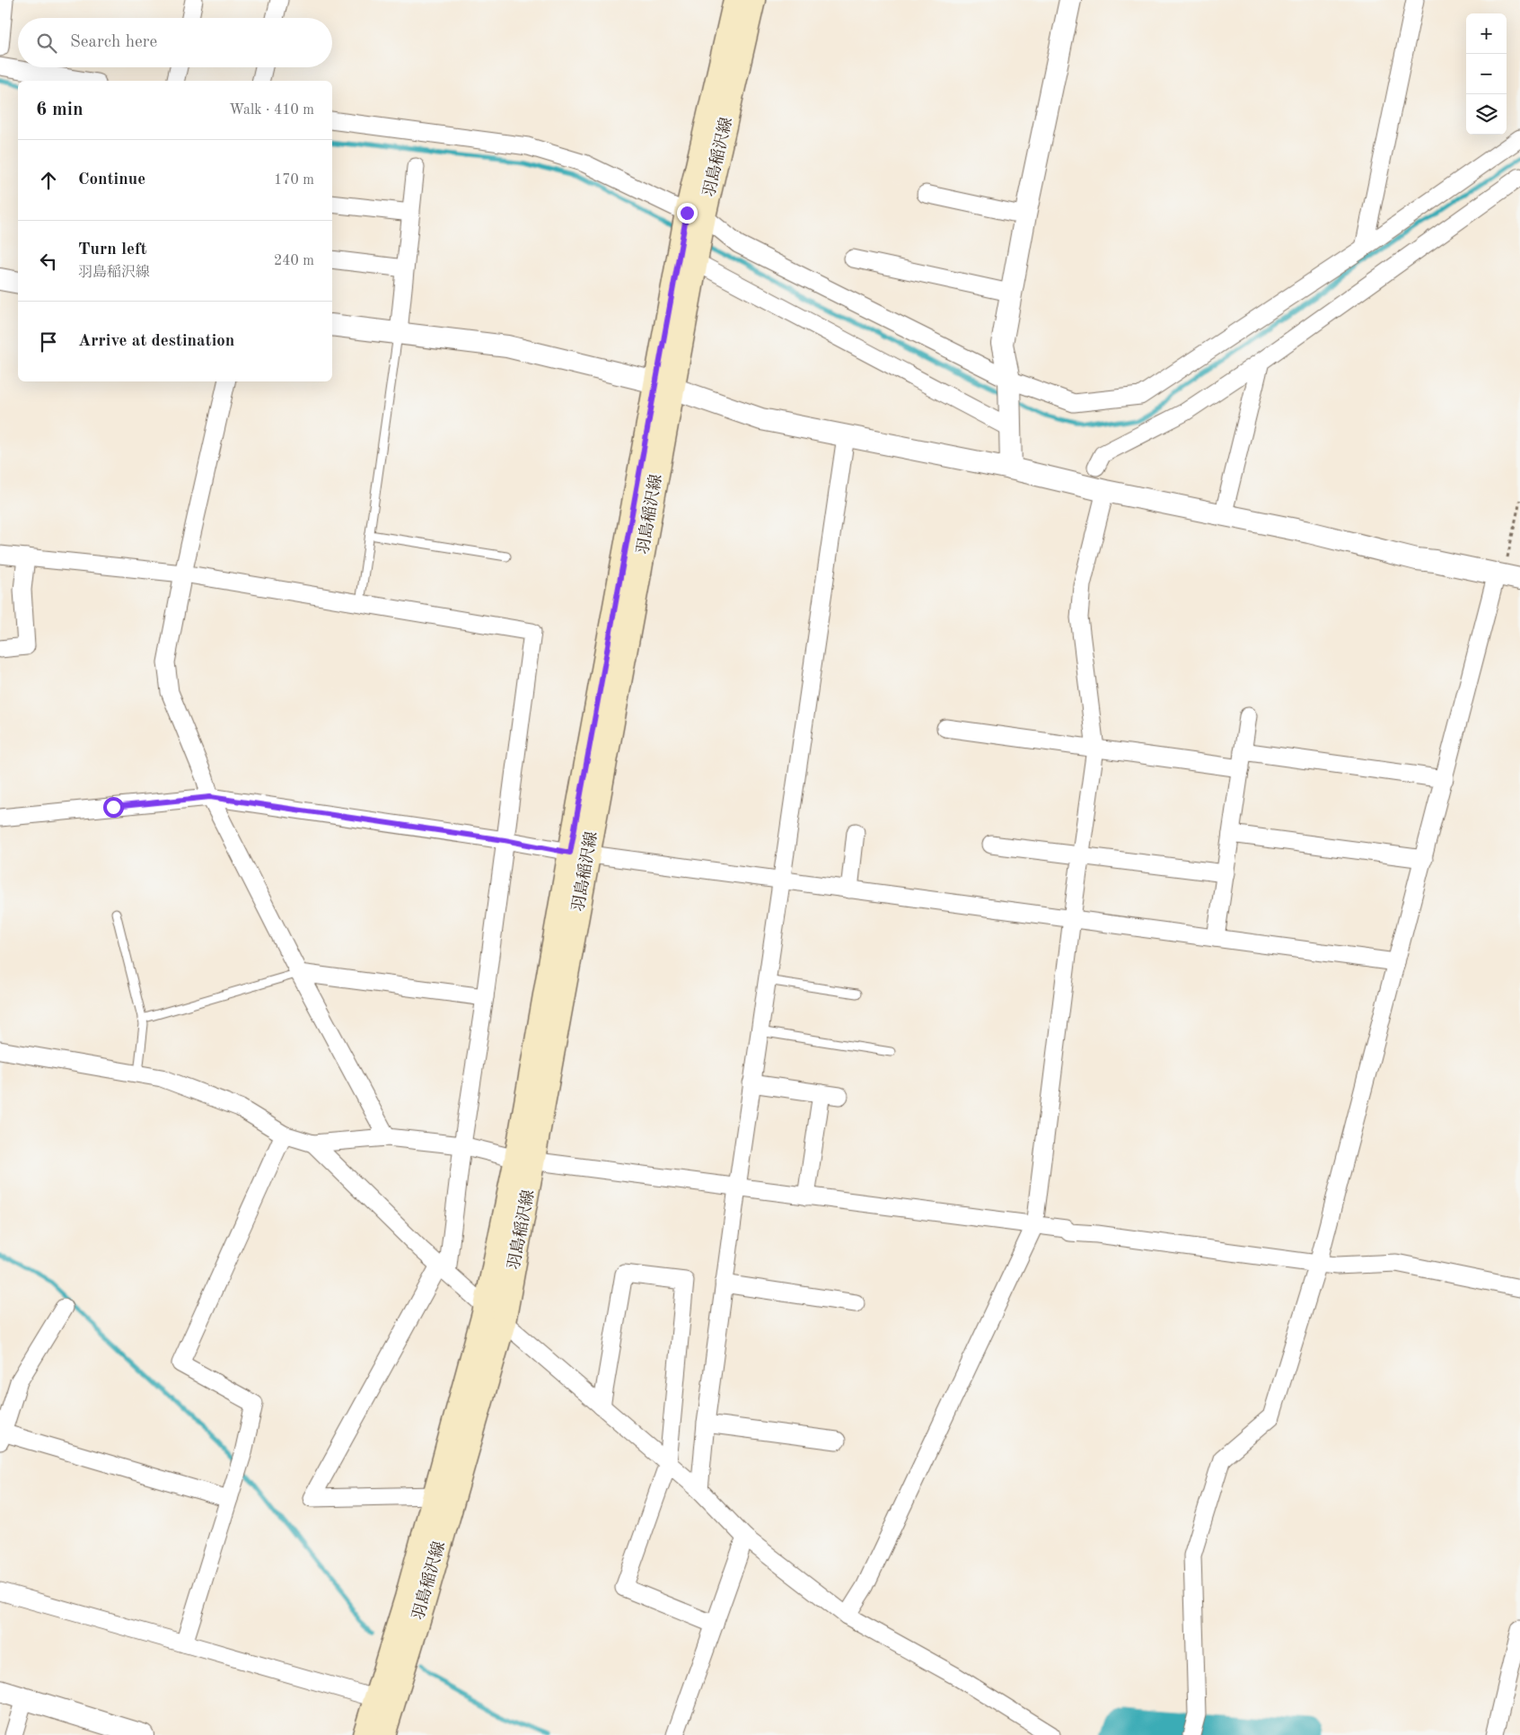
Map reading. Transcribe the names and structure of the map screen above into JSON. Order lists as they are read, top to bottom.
{
  "streets": {
    "main road": ["羽島稲沢線"]
  },
  "page": {
    "map_buttons": ["+", "−"],
    "search": "Search here",
    "heading": ["6 min", "Walk · 410 m"],
    "list": [
      ["Continue", "170 m"],
      ["Turn left", "羽島稲沢線", "240 m"],
      "Arrive at destination"
    ]
  }
}
